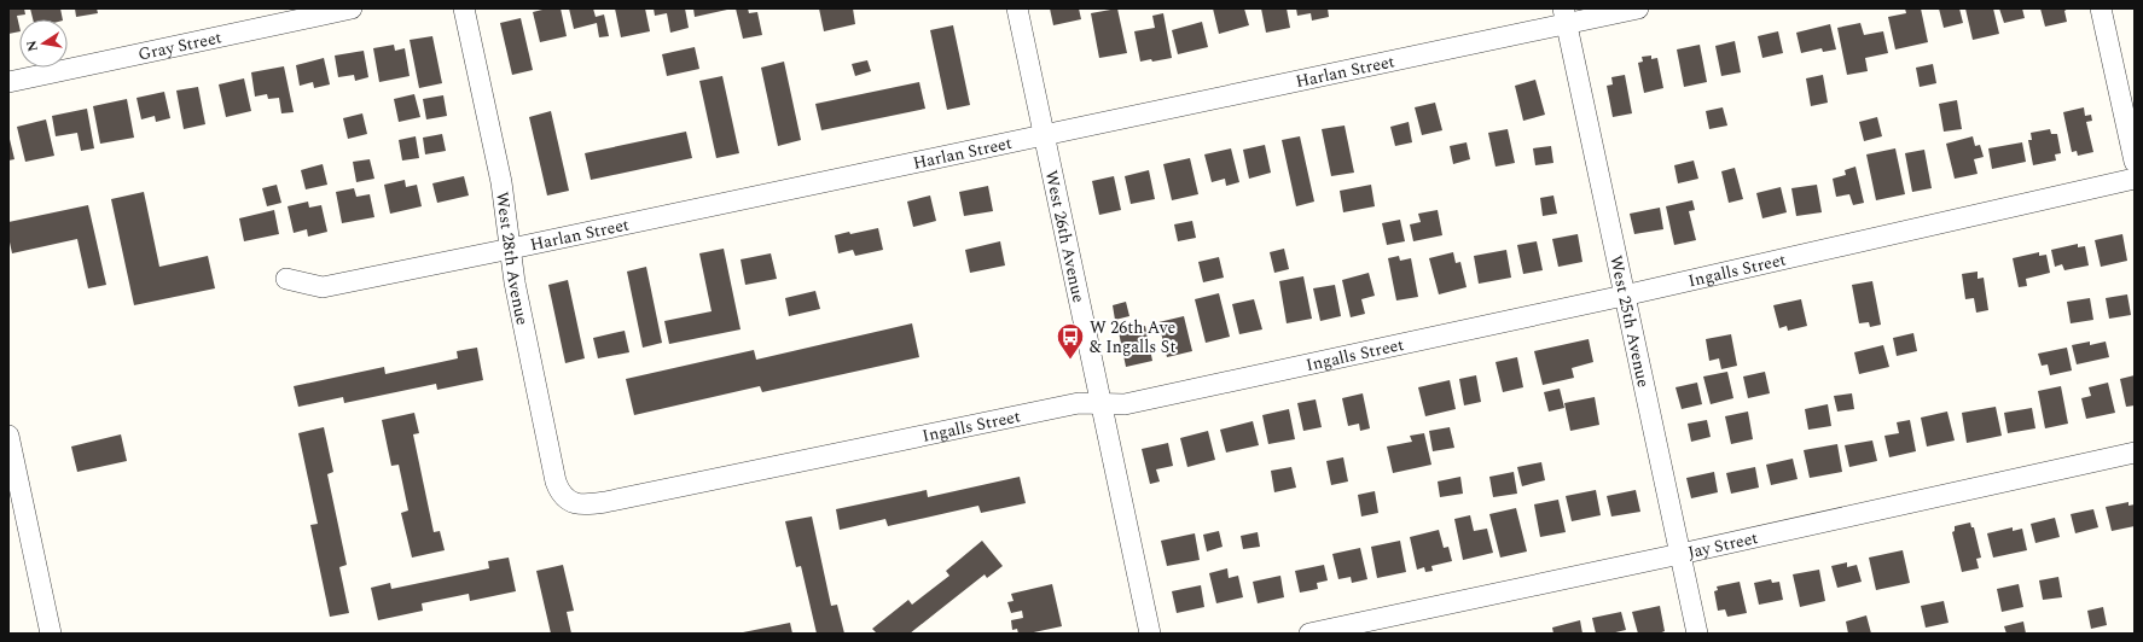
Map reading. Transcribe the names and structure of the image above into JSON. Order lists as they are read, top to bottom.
{
  "streets": {
    "street": [
      "Gray Street",
      "Harlan Street",
      "West 26th Avenue",
      "West 28th Avenue",
      "Ingalls Street",
      "West 25th Avenue",
      "Jay Street"
    ]
  },
  "crossings": [
    ["Harlan Street", "West 26th Avenue"],
    ["Harlan Street", "West 28th Avenue"],
    ["Harlan Street", "West 25th Avenue"],
    ["West 26th Avenue", "Ingalls Street"],
    ["West 28th Avenue", "Ingalls Street"],
    ["Ingalls Street", "West 25th Avenue"],
    ["West 25th Avenue", "Jay Street"]
  ],
  "places": {
    "bus stop": ["W 26th Ave & Ingalls St"]
  },
  "north": "left"
}
